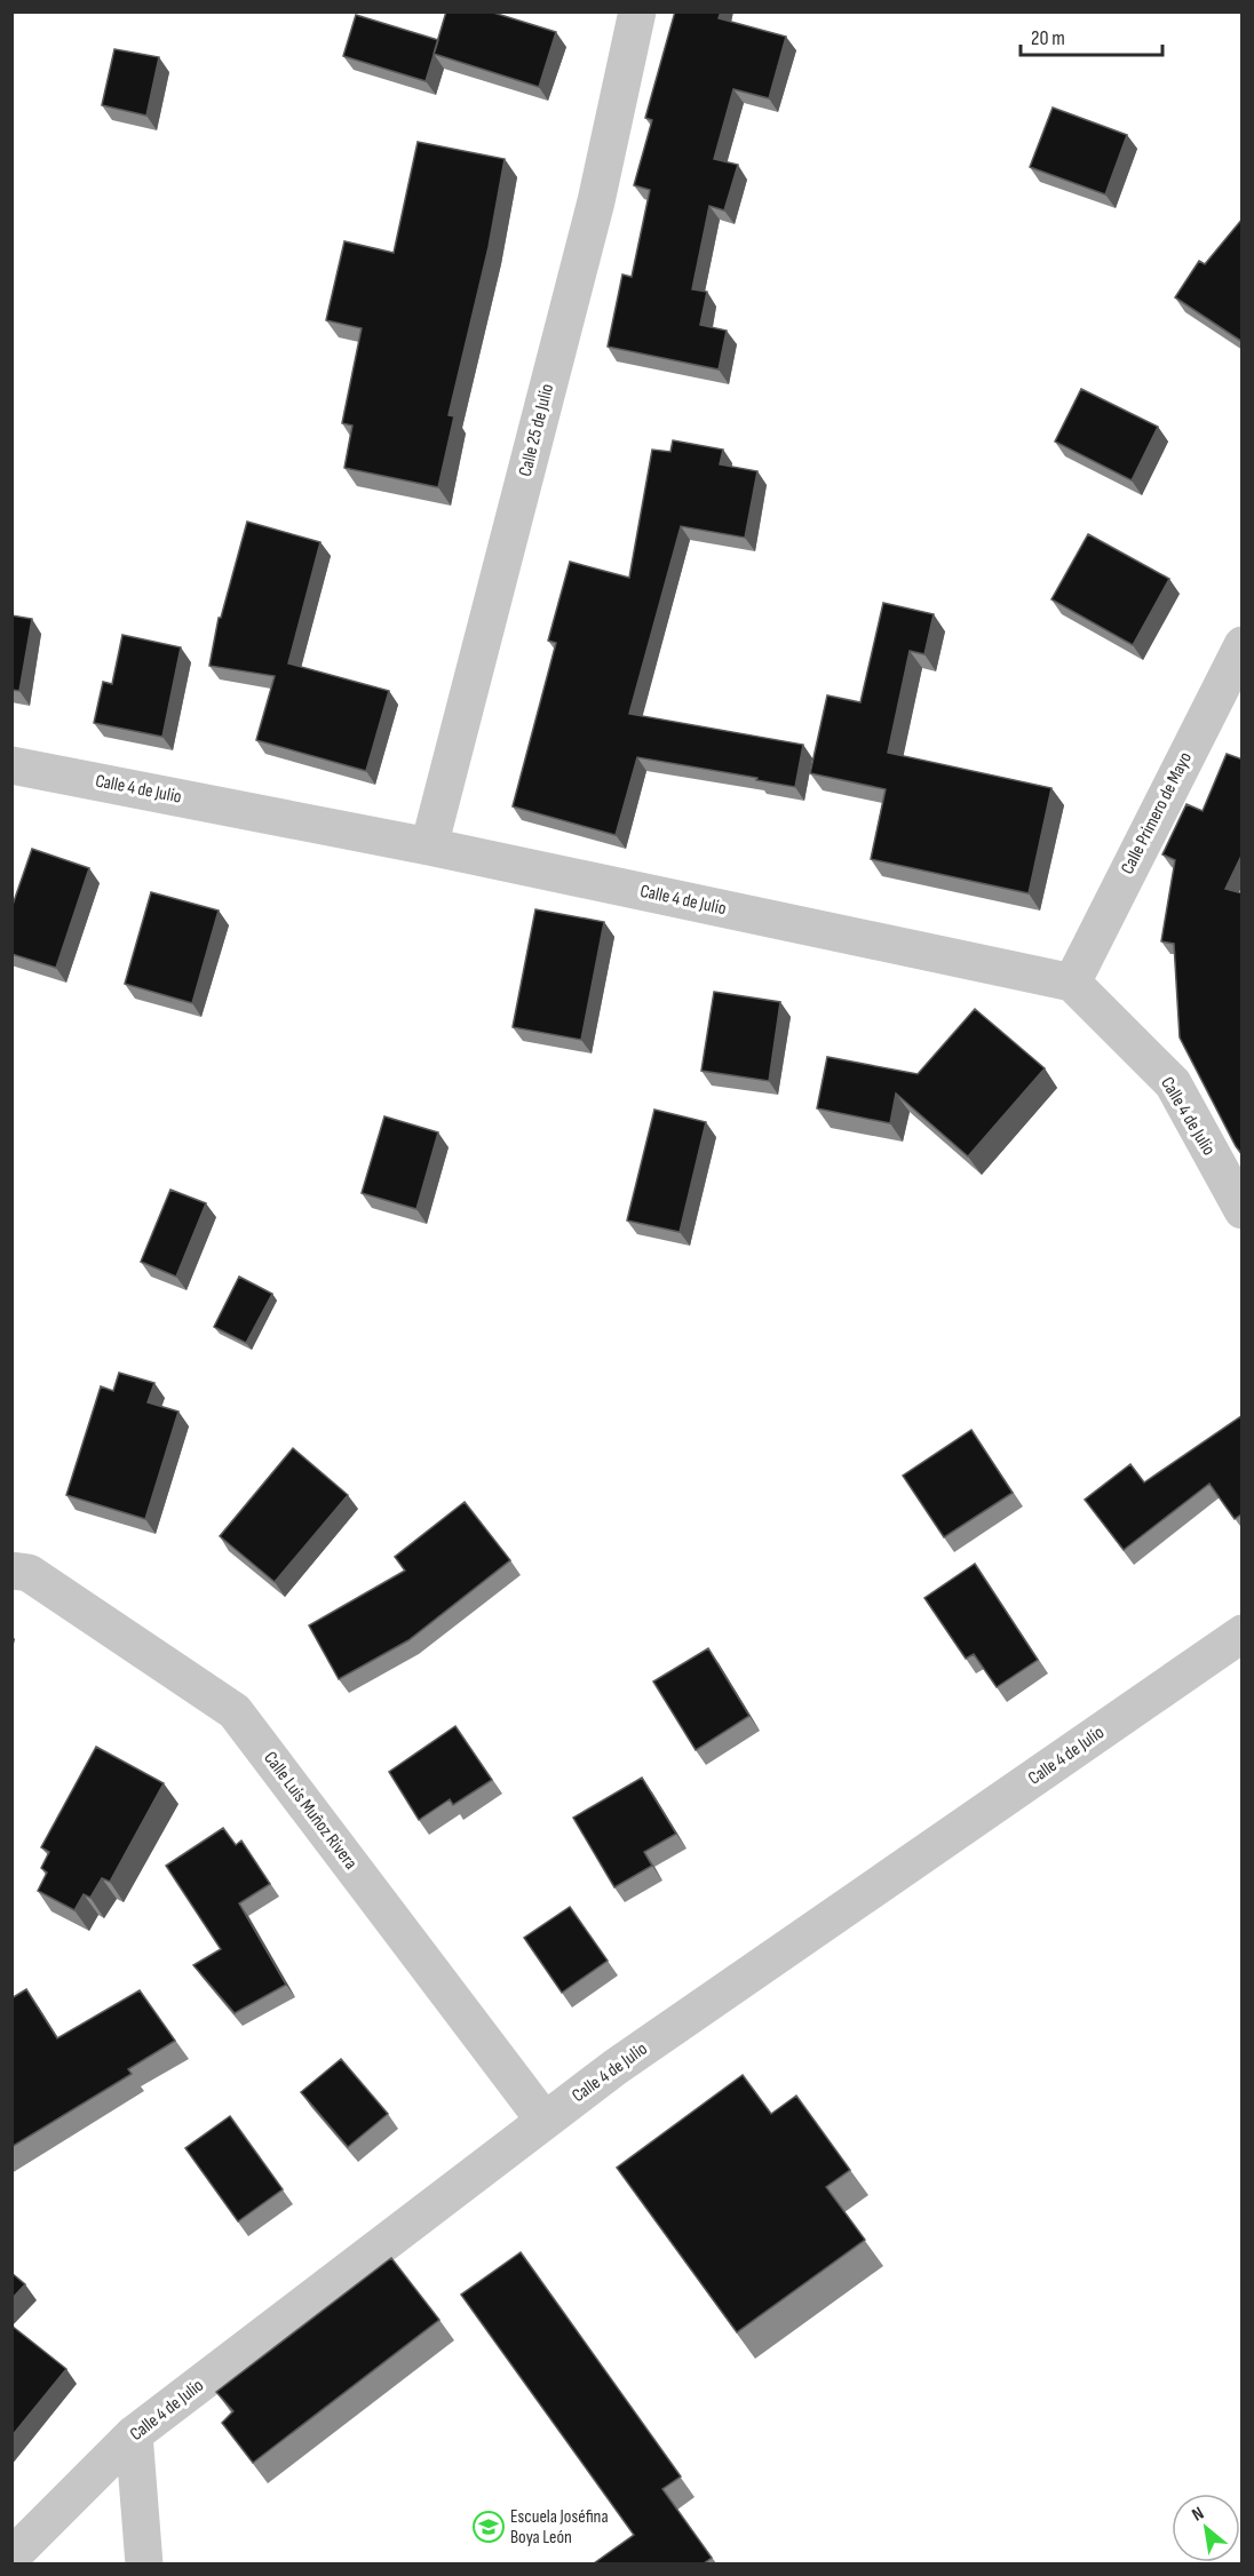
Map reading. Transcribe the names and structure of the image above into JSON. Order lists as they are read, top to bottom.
{
  "streets": {
    "street": [
      "Calle 25 de Julio",
      "Calle 4 de Julio",
      "Calle Primero de Mayo",
      "Calle Luis Muñoz Rivera"
    ]
  },
  "crossings": [
    ["Calle 25 de Julio", "Calle 4 de Julio"],
    ["Calle 4 de Julio", "Calle Primero de Mayo"],
    ["Calle 4 de Julio", "Calle Luis Muñoz Rivera"]
  ],
  "places": {
    "school or university": ["Escuela Joséfina Boya León"]
  },
  "scale_bar": "20 m",
  "north": "top left"
}
